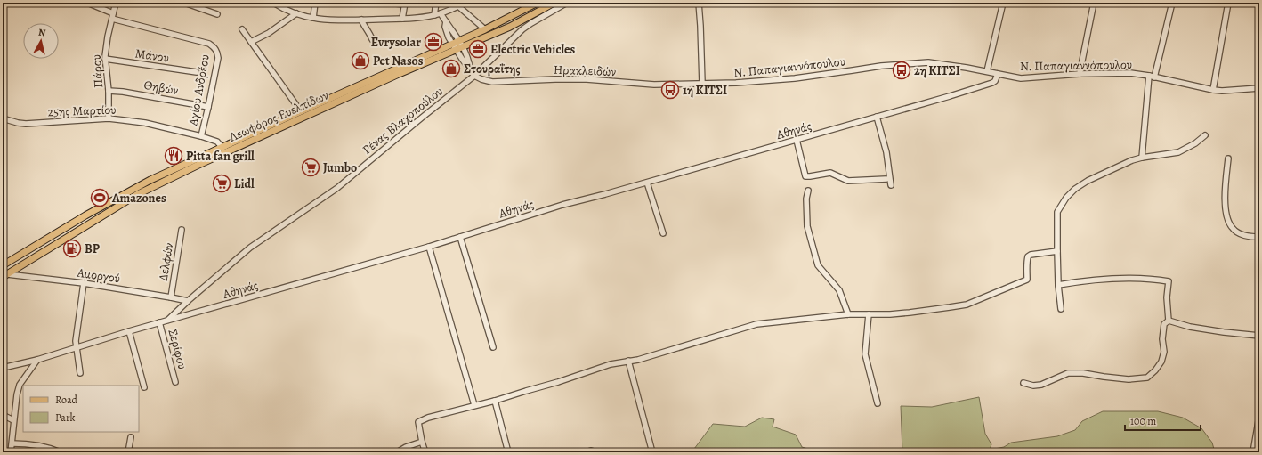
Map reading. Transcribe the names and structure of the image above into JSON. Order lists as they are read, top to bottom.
{
  "streets": {
    "main road": ["Λεωφόρος Ευελπίδων"],
    "street": [
      "Μάνου",
      "Ν. Παπαγιαννόπουλου",
      "Ηρακλειδών",
      "Πάρου",
      "Θηβών",
      "Αγίου Ανδρέου",
      "25ης Μαρτίου",
      "Ρένας Βλαχοπούλου",
      "Αθηνάς",
      "Δελφών",
      "Αμοργού",
      "Σερίφου"
    ]
  },
  "crossings": [
    ["Μάνου", "Πάρου"],
    ["Ν. Παπαγιαννόπουλου", "Ηρακλειδών"],
    ["Ν. Παπαγιαννόπουλου", "Αθηνάς"],
    ["Ηρακλειδών", "Ρένας Βλαχοπούλου"],
    ["Πάρου", "Θηβών"],
    ["Πάρου", "Αγίου Ανδρέου"],
    ["Πάρου", "25ης Μαρτίου"],
    ["Θηβών", "Αγίου Ανδρέου"],
    ["Αγίου Ανδρέου", "25ης Μαρτίου"],
    ["25ης Μαρτίου", "Λεωφόρος Ευελπίδων"],
    ["Λεωφόρος Ευελπίδων", "Αμοργού"],
    ["Ρένας Βλαχοπούλου", "Αθηνάς"],
    ["Ρένας Βλαχοπούλου", "Αμοργού"],
    ["Αθηνάς", "Σερίφου"],
    ["Δελφών", "Αμοργού"]
  ],
  "places": {
    "office": ["Evrysolar", "Electric Vehicles"],
    "shop": ["Pet Nasos", "Στουραΐτης"],
    "bus stop": ["2η ΚΙΤΣΙ", "1η ΚΙΤΣΙ"],
    "restaurant": ["Pitta fan grill"],
    "supermarket": ["Jumbo", "Lidl"],
    "sports": ["Amazones"],
    "fuel station": ["BP"]
  },
  "legend": ["Road", "Park"],
  "scale_bar": "100 m",
  "north": "top"
}
